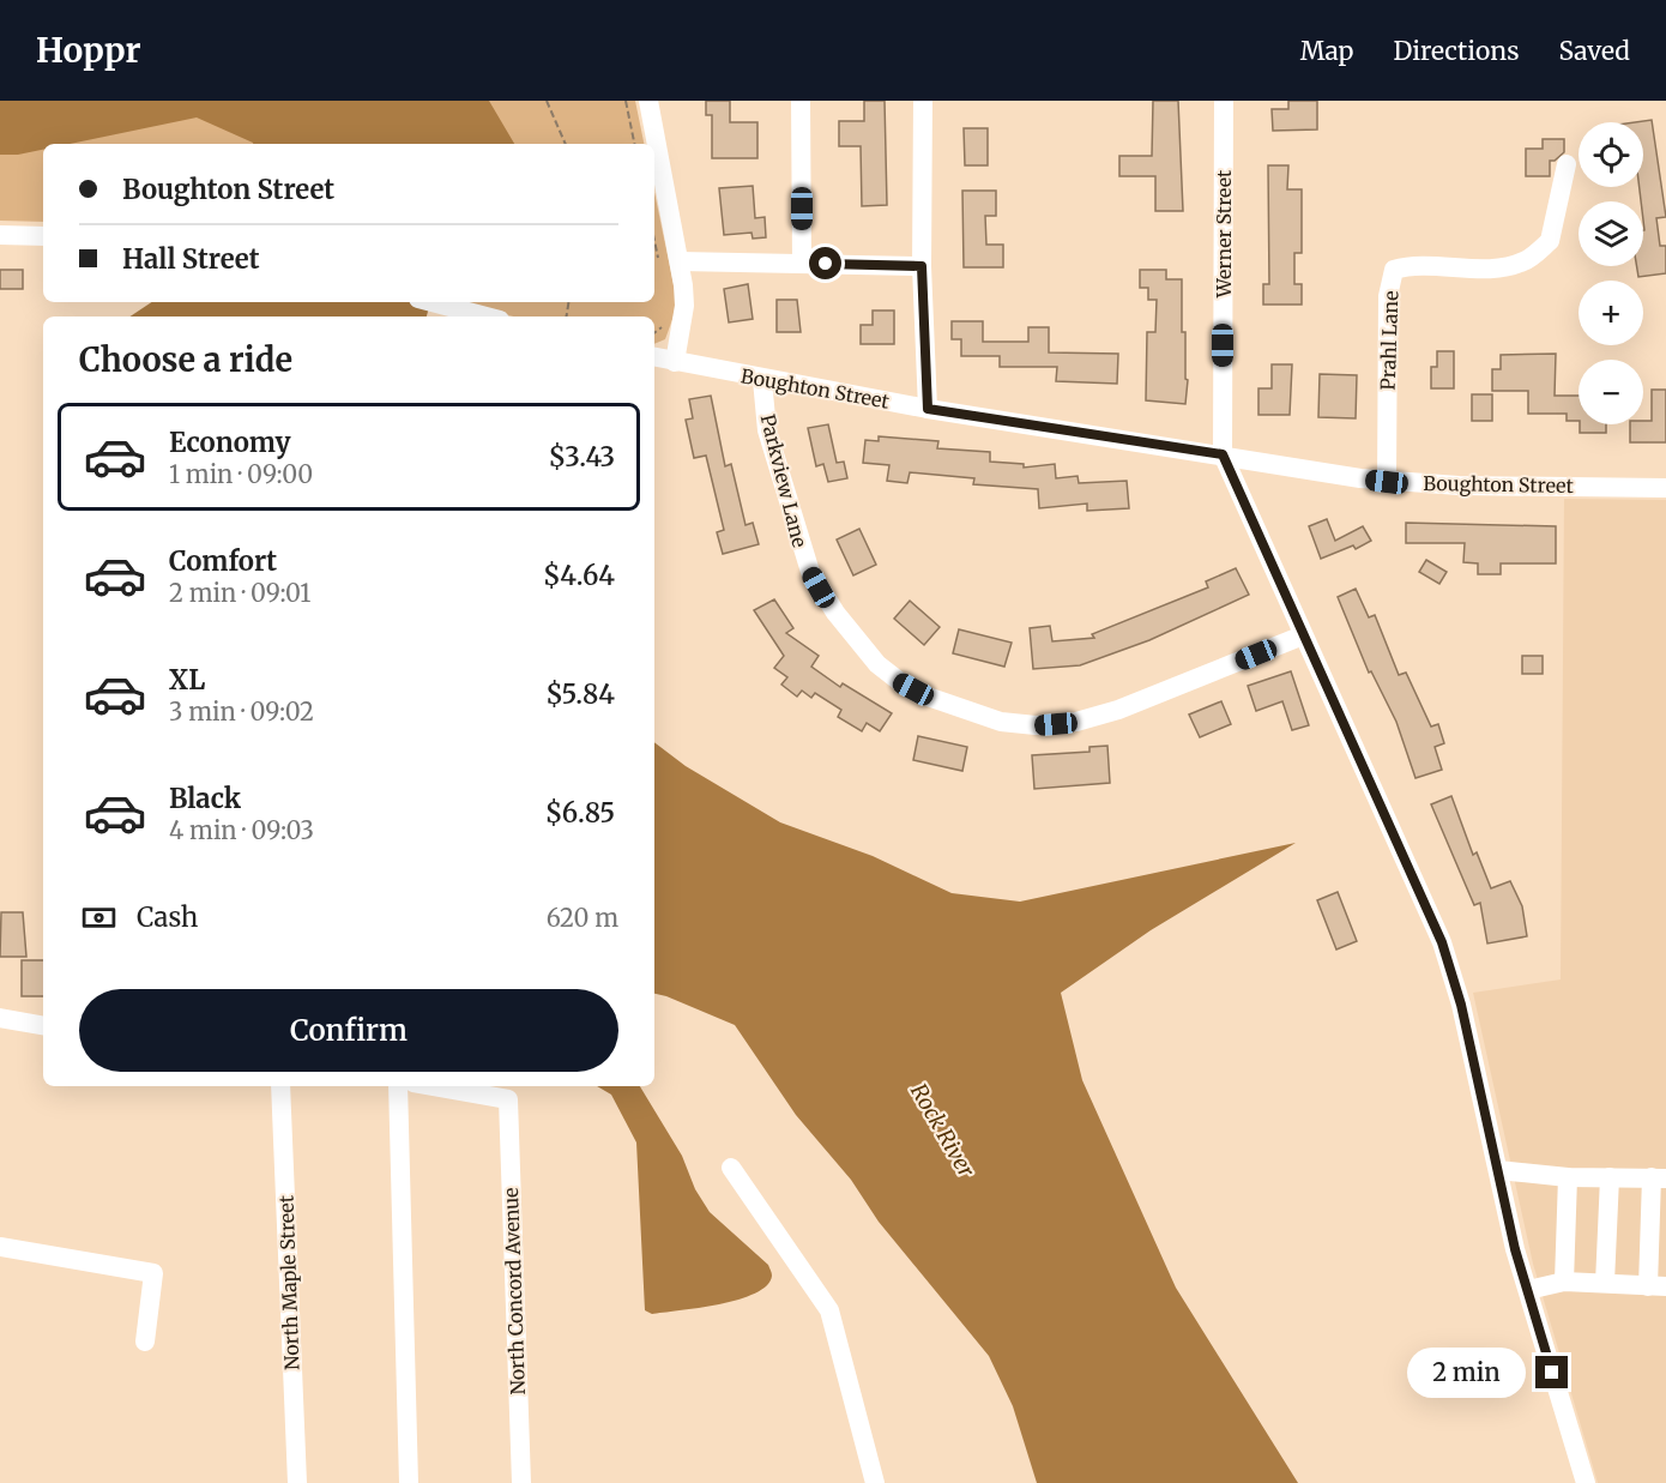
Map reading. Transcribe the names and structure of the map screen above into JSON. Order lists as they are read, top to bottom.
{
  "streets": {
    "street": [
      "Werner Street",
      "Prahl Lane",
      "Boughton Street",
      "Parkview Lane",
      "North Maple Street",
      "North Concord Avenue"
    ]
  },
  "crossings": [
    ["Werner Street", "Boughton Street"],
    ["Prahl Lane", "Boughton Street"],
    ["Boughton Street", "Parkview Lane"]
  ],
  "water": ["Rock River"],
  "page": {
    "header": "Hoppr",
    "nav": ["Map", "Directions", "Saved"],
    "map_buttons": ["+", "−"],
    "banner": ["Boughton Street", "Hall Street"],
    "heading": "Choose a ride",
    "list": [
      {
        "name": "Economy",
        "note": "1 min · 09:00",
        "value": "$3.43"
      },
      {
        "name": "Comfort",
        "note": "2 min · 09:01",
        "value": "$4.64"
      },
      {
        "name": "XL",
        "note": "3 min · 09:02",
        "value": "$5.84"
      },
      {
        "name": "Black",
        "note": "4 min · 09:03",
        "value": "$6.85"
      }
    ],
    "pay": ["Cash", "620 m"],
    "buttons": "Confirm",
    "bubble": "2 min"
  }
}
